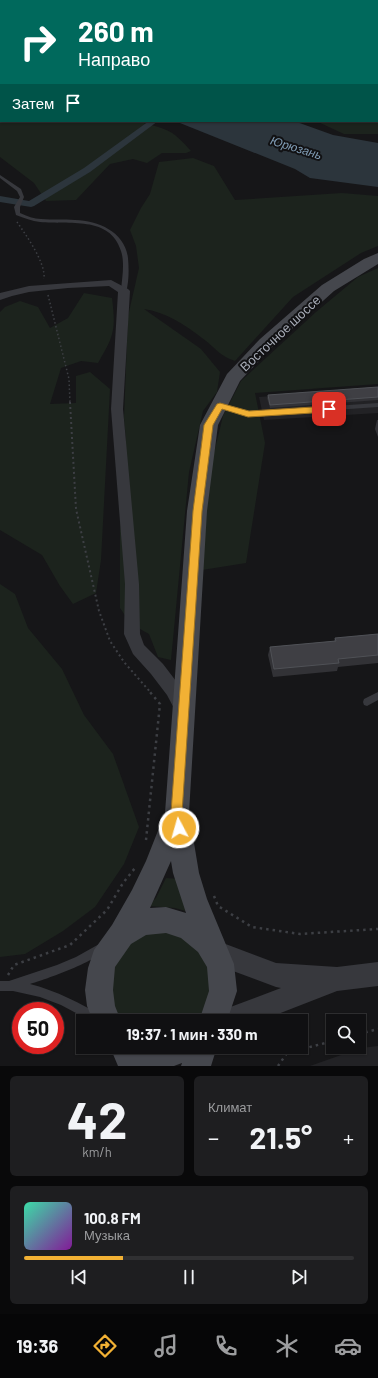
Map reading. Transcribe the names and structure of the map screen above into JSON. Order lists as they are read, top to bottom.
{
  "streets": {
    "main road": ["Восточное шоссе"]
  },
  "water": ["Юрюзань"],
  "page": {
    "turn": ["260 m", "Направо"],
    "then": "Затем",
    "limit": "50",
    "trip": "19:37 · 1 мин · 330 m",
    "tile": [
      ["42", "km/h"],
      "Климат"
    ],
    "heat": ["−", "21.5°", "+"],
    "song": ["100.8 FM", "Музыка"],
    "tabs": "19:36"
  }
}
